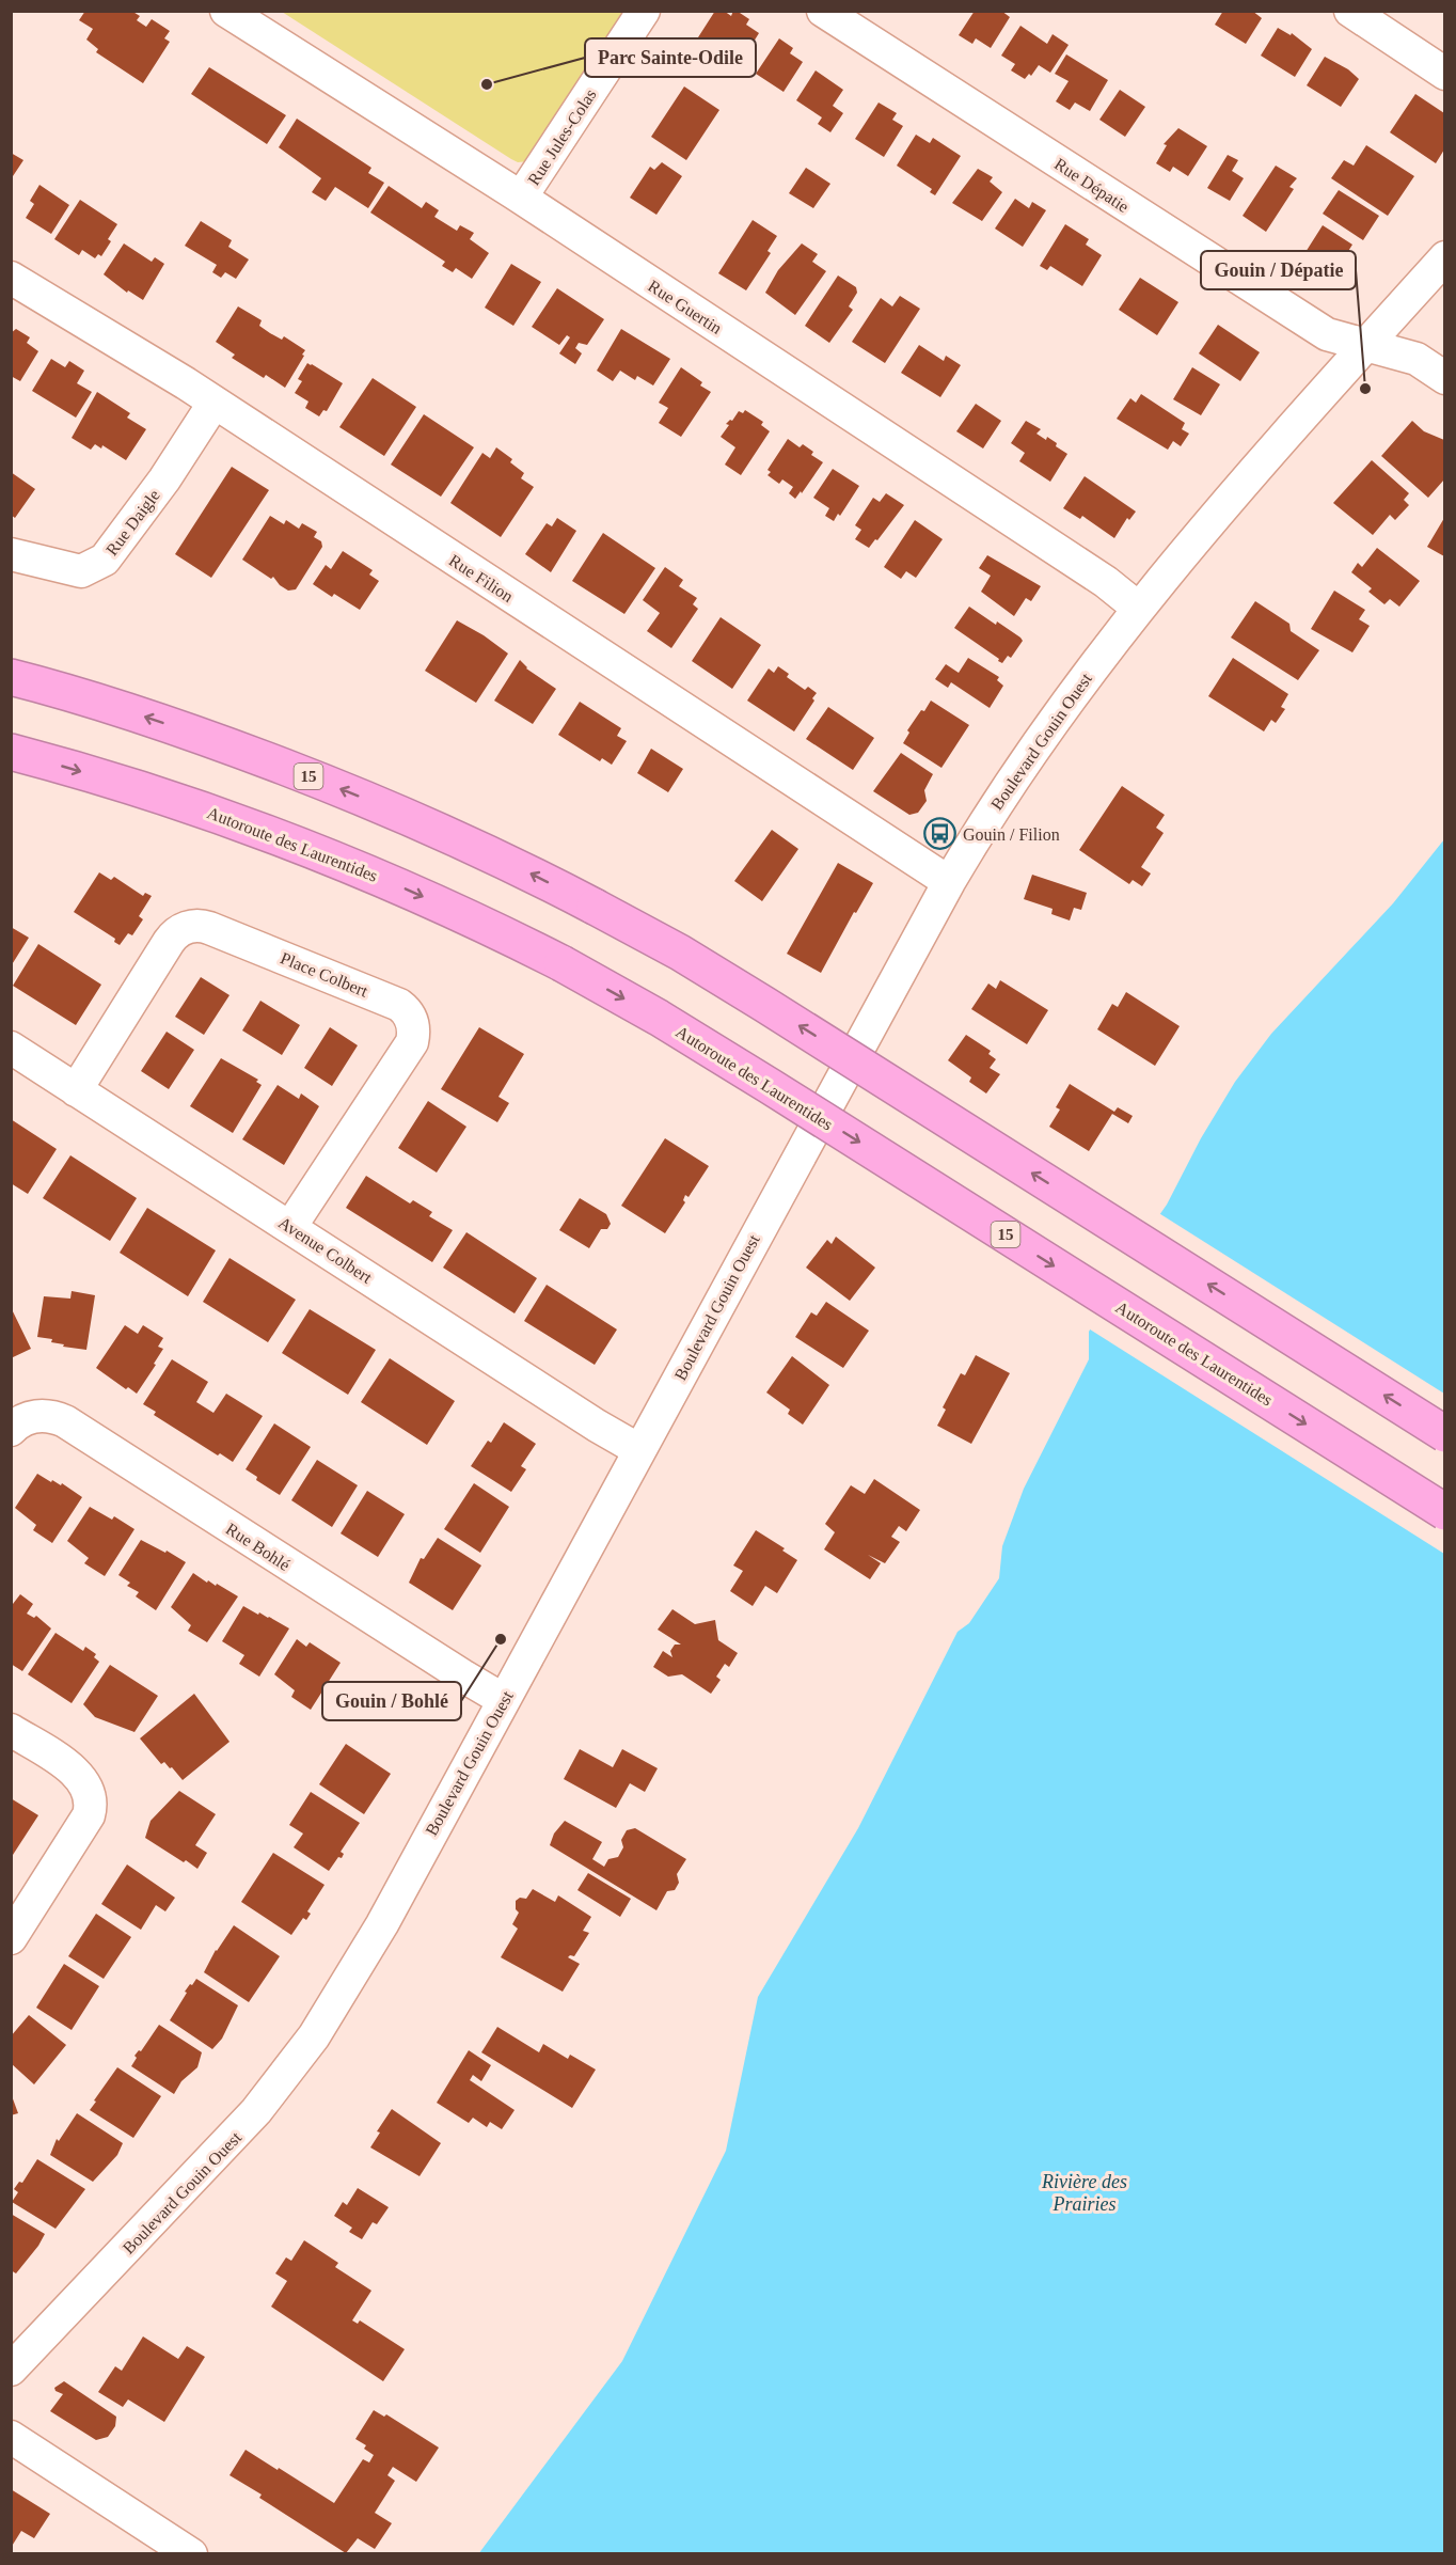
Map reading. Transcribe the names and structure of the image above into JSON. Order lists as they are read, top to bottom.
{
  "streets": {
    "highway": ["15", "Autoroute des Laurentides"],
    "street": [
      "Rue Jules-Colas",
      "Rue Dépatie",
      "Rue Guertin",
      "Rue Daigle",
      "Rue Filion",
      "Boulevard Gouin Ouest",
      "Place Colbert",
      "Avenue Colbert",
      "Rue Bohlé"
    ]
  },
  "crossings": [
    ["Rue Jules-Colas", "Rue Guertin"],
    ["Rue Dépatie", "Boulevard Gouin Ouest"],
    ["Rue Guertin", "Boulevard Gouin Ouest"],
    ["Rue Daigle", "Rue Filion"],
    ["Rue Filion", "Boulevard Gouin Ouest"],
    ["Boulevard Gouin Ouest", "Avenue Colbert"],
    ["Boulevard Gouin Ouest", "Rue Bohlé"],
    ["Place Colbert", "Avenue Colbert"]
  ],
  "water": ["Rivière des Prairies"],
  "places": {
    "other": ["Parc Sainte-Odile", "Gouin / Dépatie", "Gouin / Bohlé"],
    "bus stop": ["Gouin / Filion"]
  }
}
